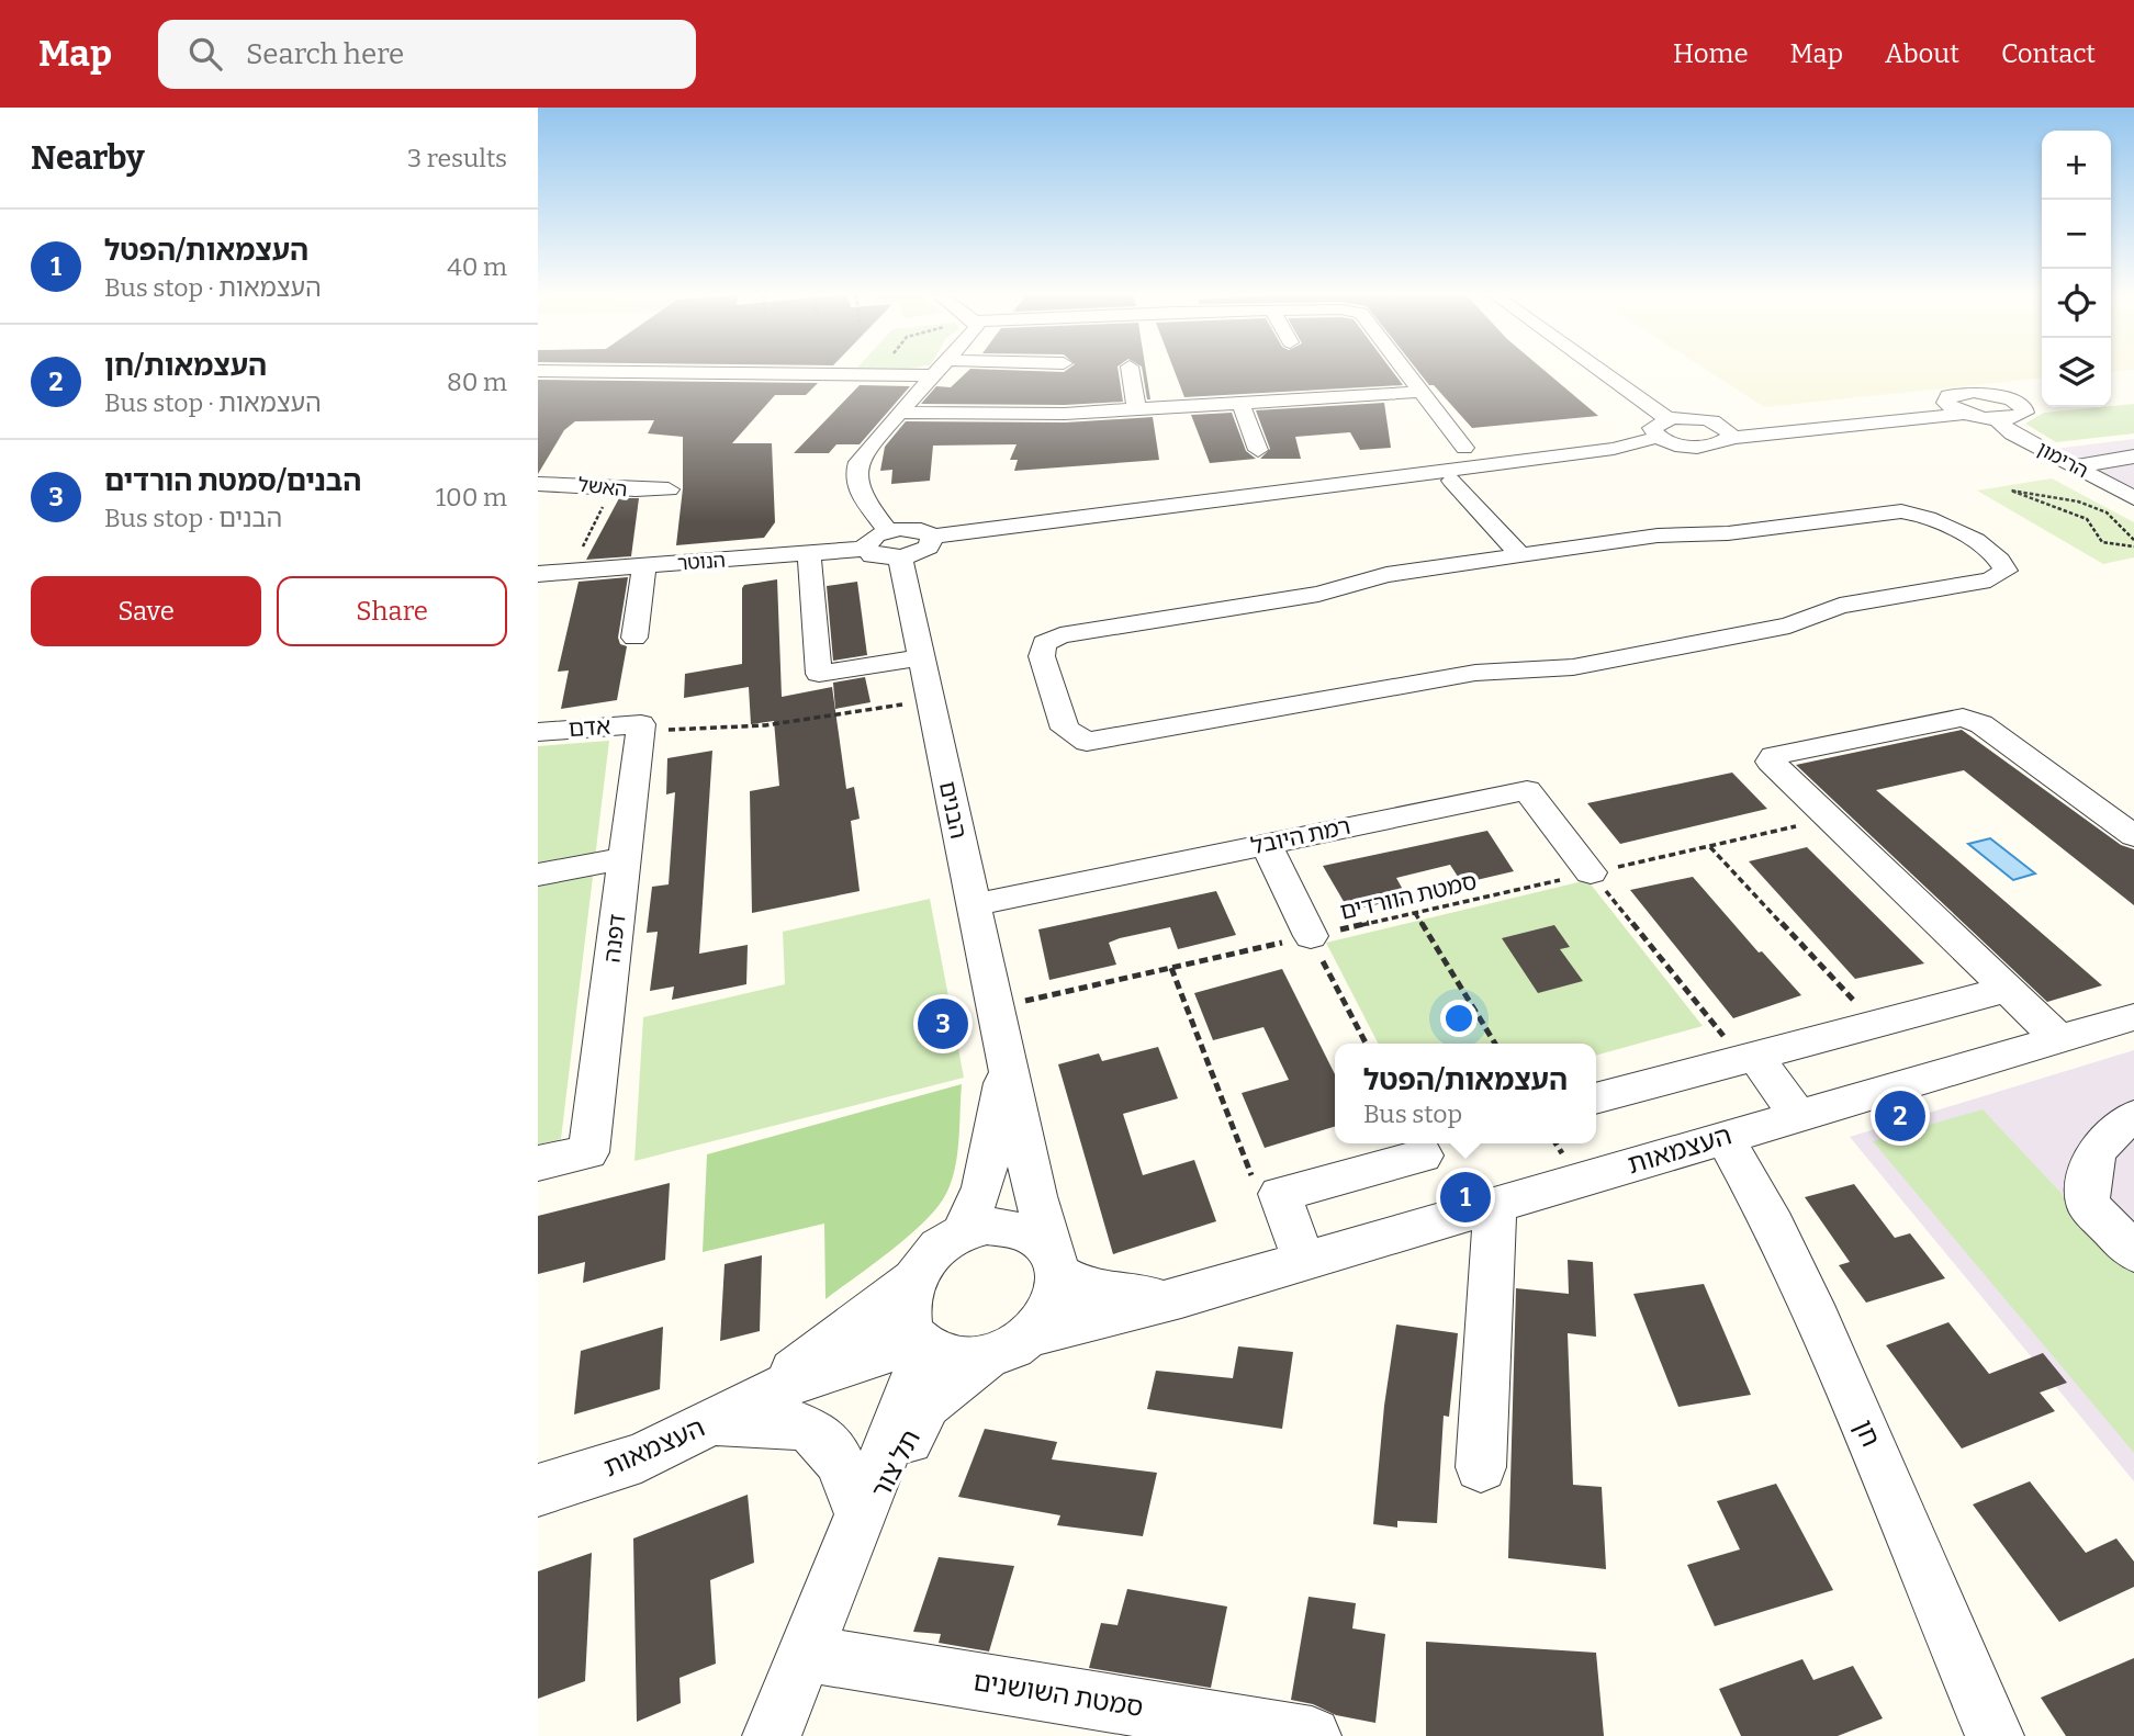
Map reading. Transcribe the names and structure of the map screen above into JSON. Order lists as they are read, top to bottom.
{
  "streets": {
    "street": [
      "הרימון",
      "האשל",
      "הנוטר",
      "אדם",
      "הבנים",
      "רמת היובל",
      "דפנה",
      "העצמאות",
      "חן",
      "תל צור",
      "סמטת השושנים"
    ],
    "path": ["סמטת הוורדים"]
  },
  "crossings": [
    ["הנוטר", "הבנים"],
    ["אדם", "דפנה"],
    ["הבנים", "רמת היובל"],
    ["הבנים", "סמטת הוורדים"],
    ["הבנים", "העצמאות"],
    ["הבנים", "תל צור"],
    ["רמת היובל", "סמטת הוורדים"],
    ["העצמאות", "חן"],
    ["העצמאות", "תל צור"],
    ["תל צור", "סמטת השושנים"]
  ],
  "page": {
    "header": "Map",
    "search": "Search here",
    "nav": [
      "Home",
      "Map",
      "About",
      "Contact"
    ],
    "heading": ["Nearby", "3 results"],
    "map_buttons": ["+", "−"],
    "list": [
      {
        "mark": "1",
        "name": "העצמאות/הפטל",
        "note": "Bus stop · העצמאות",
        "value": "40 m"
      },
      {
        "mark": "2",
        "name": "העצמאות/חן",
        "note": "Bus stop · העצמאות",
        "value": "80 m"
      },
      {
        "mark": "3",
        "name": "הבנים/סמטת הורדים",
        "note": "Bus stop · הבנים",
        "value": "100 m"
      }
    ],
    "buttons": ["Save", "Share"],
    "pins": ["3", "2", "1"],
    "popup": ["העצמאות/הפטל", "Bus stop"]
  }
}
